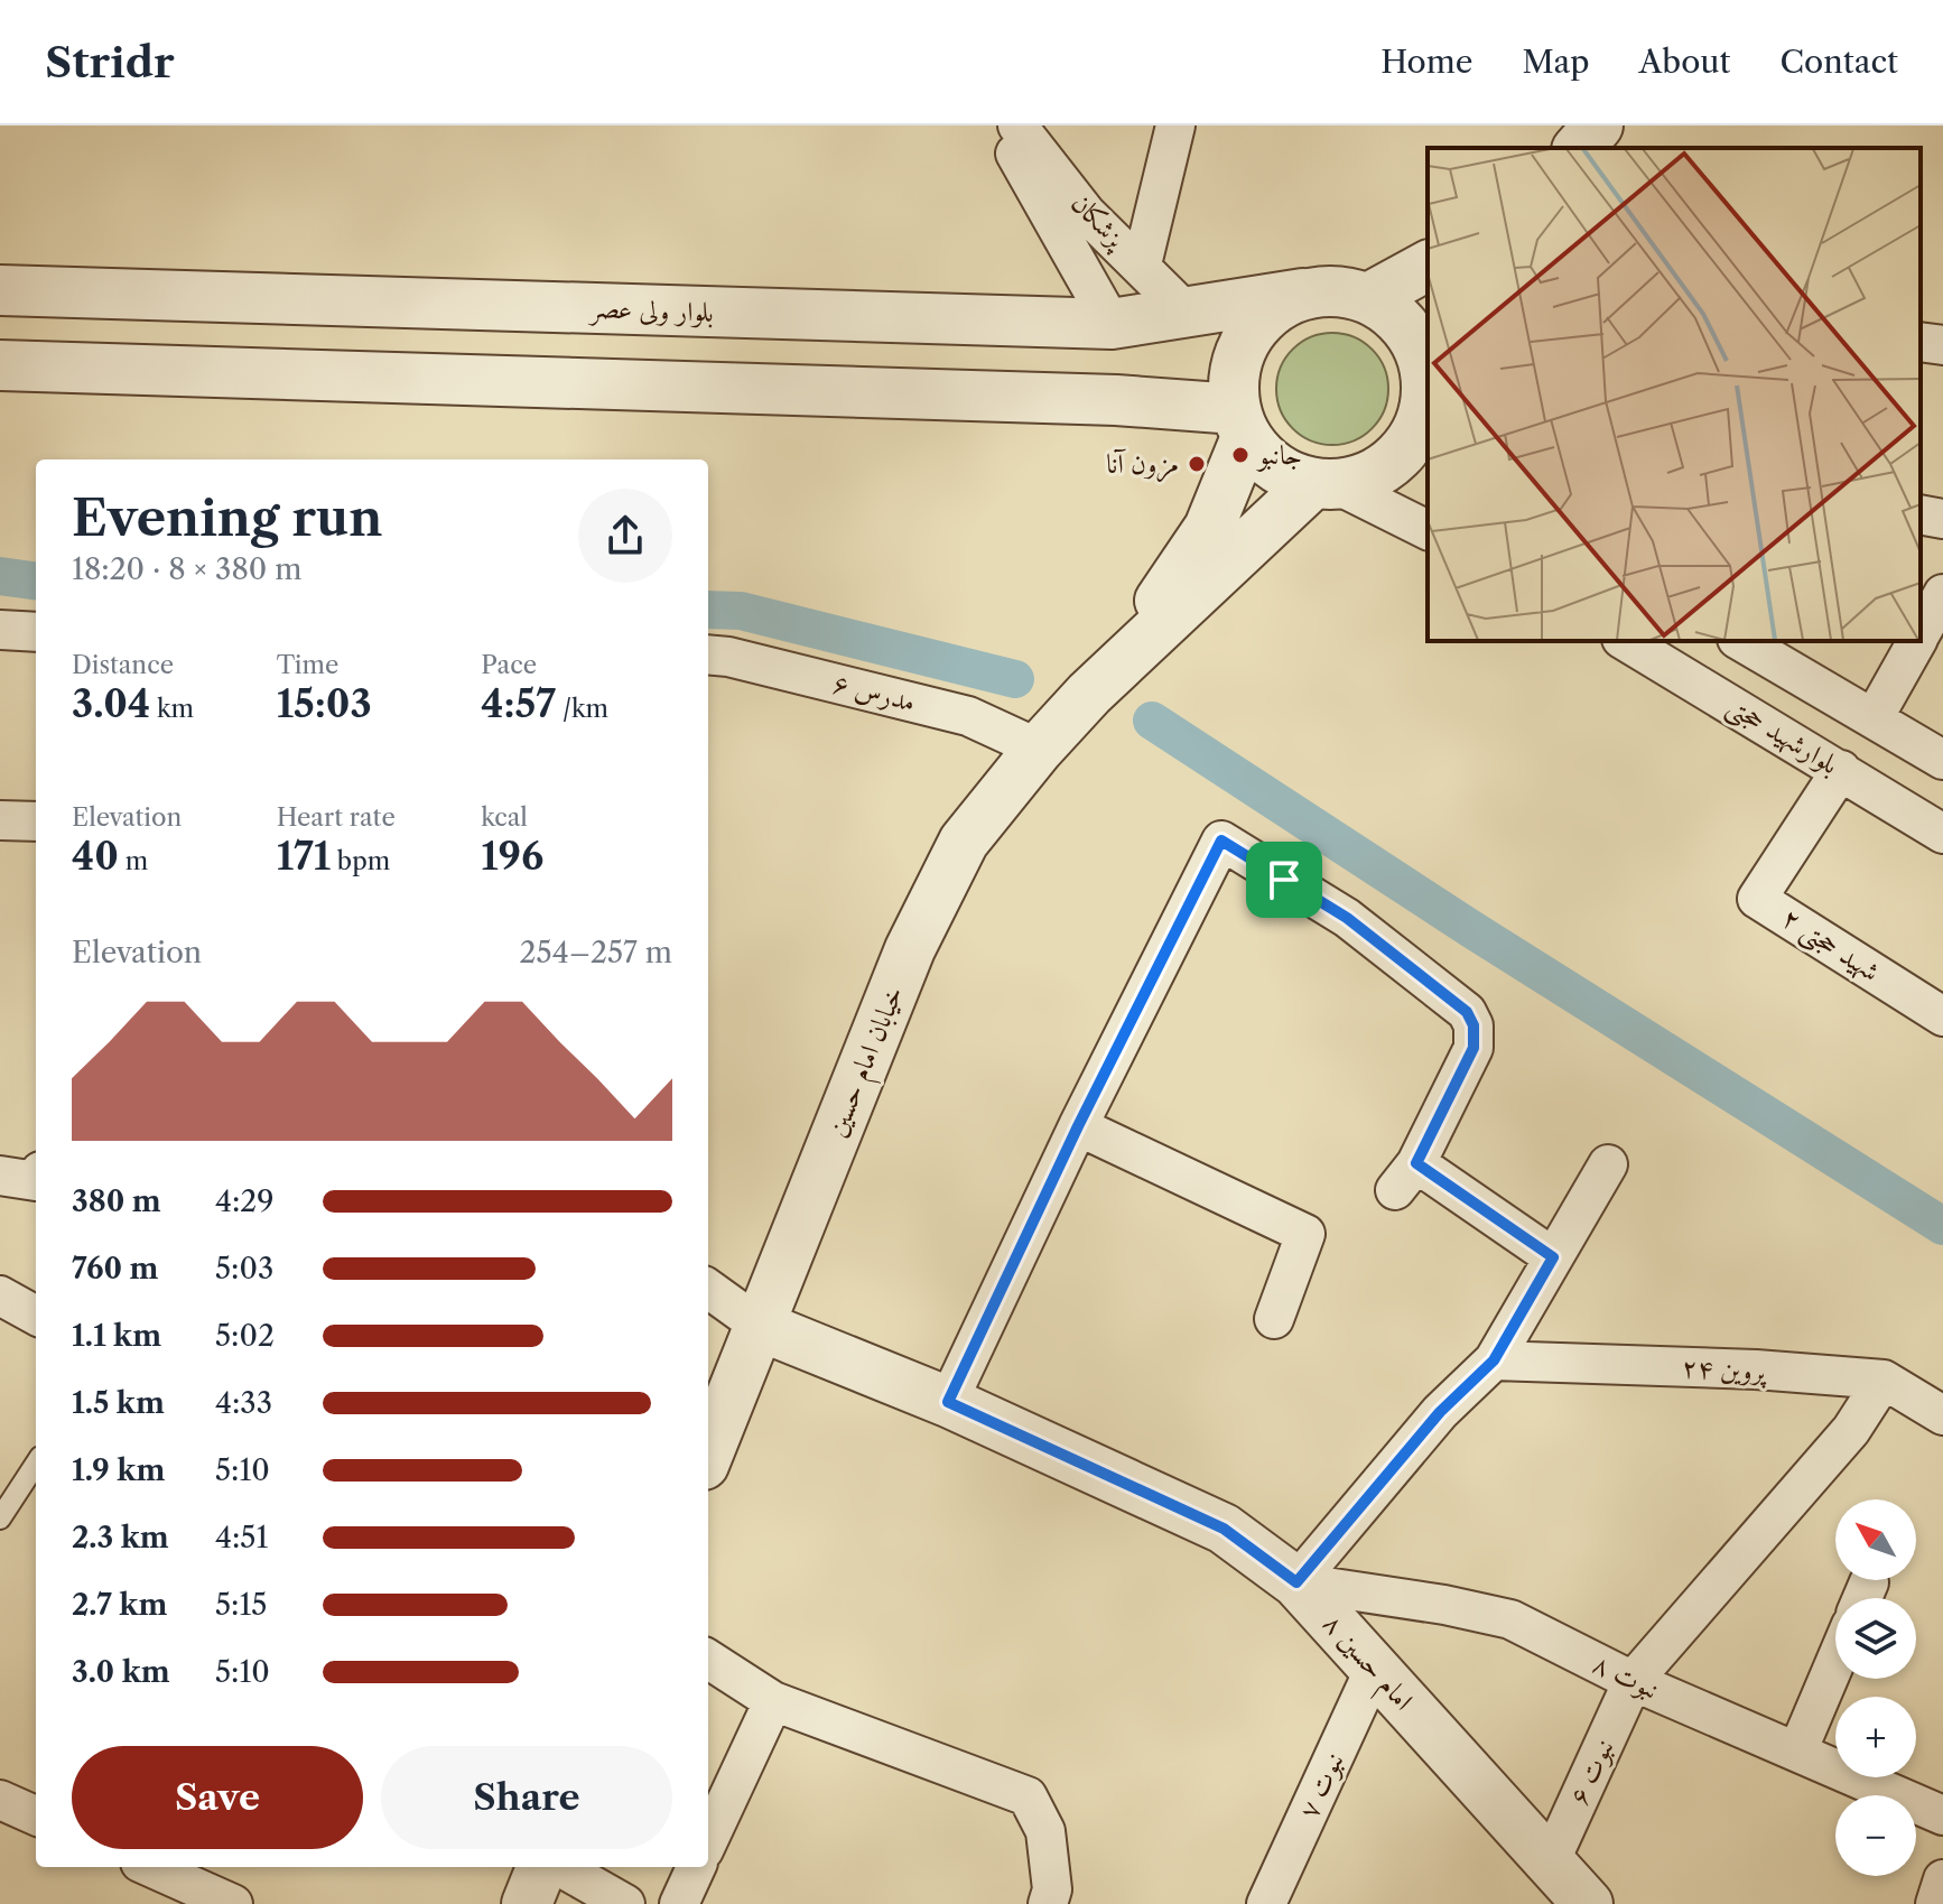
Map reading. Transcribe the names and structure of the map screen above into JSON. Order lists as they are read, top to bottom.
{
  "streets": {
    "street": [
      "پزشکان",
      "بلوار ولی عصر",
      "مدرس ۶",
      "بلوارشهید حجتی",
      "شهید حجتی ۲",
      "خیابان امام حسین",
      "پروین ۲۴",
      "امام حسین ۸",
      "نبوت ۸",
      "نبوت ۶",
      "نبوت ۷"
    ]
  },
  "crossings": [
    ["پزشکان", "بلوار ولی عصر"],
    ["بلوار ولی عصر", "خیابان امام حسین"],
    ["مدرس ۶", "خیابان امام حسین"],
    ["بلوارشهید حجتی", "شهید حجتی ۲"],
    ["خیابان امام حسین", "امام حسین ۸"],
    ["پروین ۲۴", "نبوت ۶"],
    ["امام حسین ۸", "نبوت ۸"],
    ["امام حسین ۸", "نبوت ۶"],
    ["امام حسین ۸", "نبوت ۷"],
    ["نبوت ۸", "نبوت ۶"]
  ],
  "places": ["جانبو", "مزون آنا"],
  "north": "top left",
  "page": {
    "header": "Stridr",
    "nav": [
      "Home",
      "Map",
      "About",
      "Contact"
    ],
    "heading": ["Evening run", "18:20 · 8 × 380 m"],
    "stats": [
      ["Distance", "3.04 km"],
      ["Time", "15:03"],
      ["Pace", "4:57 /km"],
      ["Elevation", "40 m"],
      ["Heart rate", "171 bpm"],
      ["kcal", "196"]
    ],
    "chart": ["Elevation", "254–257 m"],
    "list": [
      {
        "name": "380 m",
        "note": "4:29"
      },
      {
        "name": "760 m",
        "note": "5:03"
      },
      {
        "name": "1.1 km",
        "note": "5:02"
      },
      {
        "name": "1.5 km",
        "note": "4:33"
      },
      {
        "name": "1.9 km",
        "note": "5:10"
      },
      {
        "name": "2.3 km",
        "note": "4:51"
      },
      {
        "name": "2.7 km",
        "note": "5:15"
      },
      {
        "name": "3.0 km",
        "note": "5:10"
      }
    ],
    "map_buttons": ["+", "−"],
    "buttons": ["Save", "Share"]
  }
}
